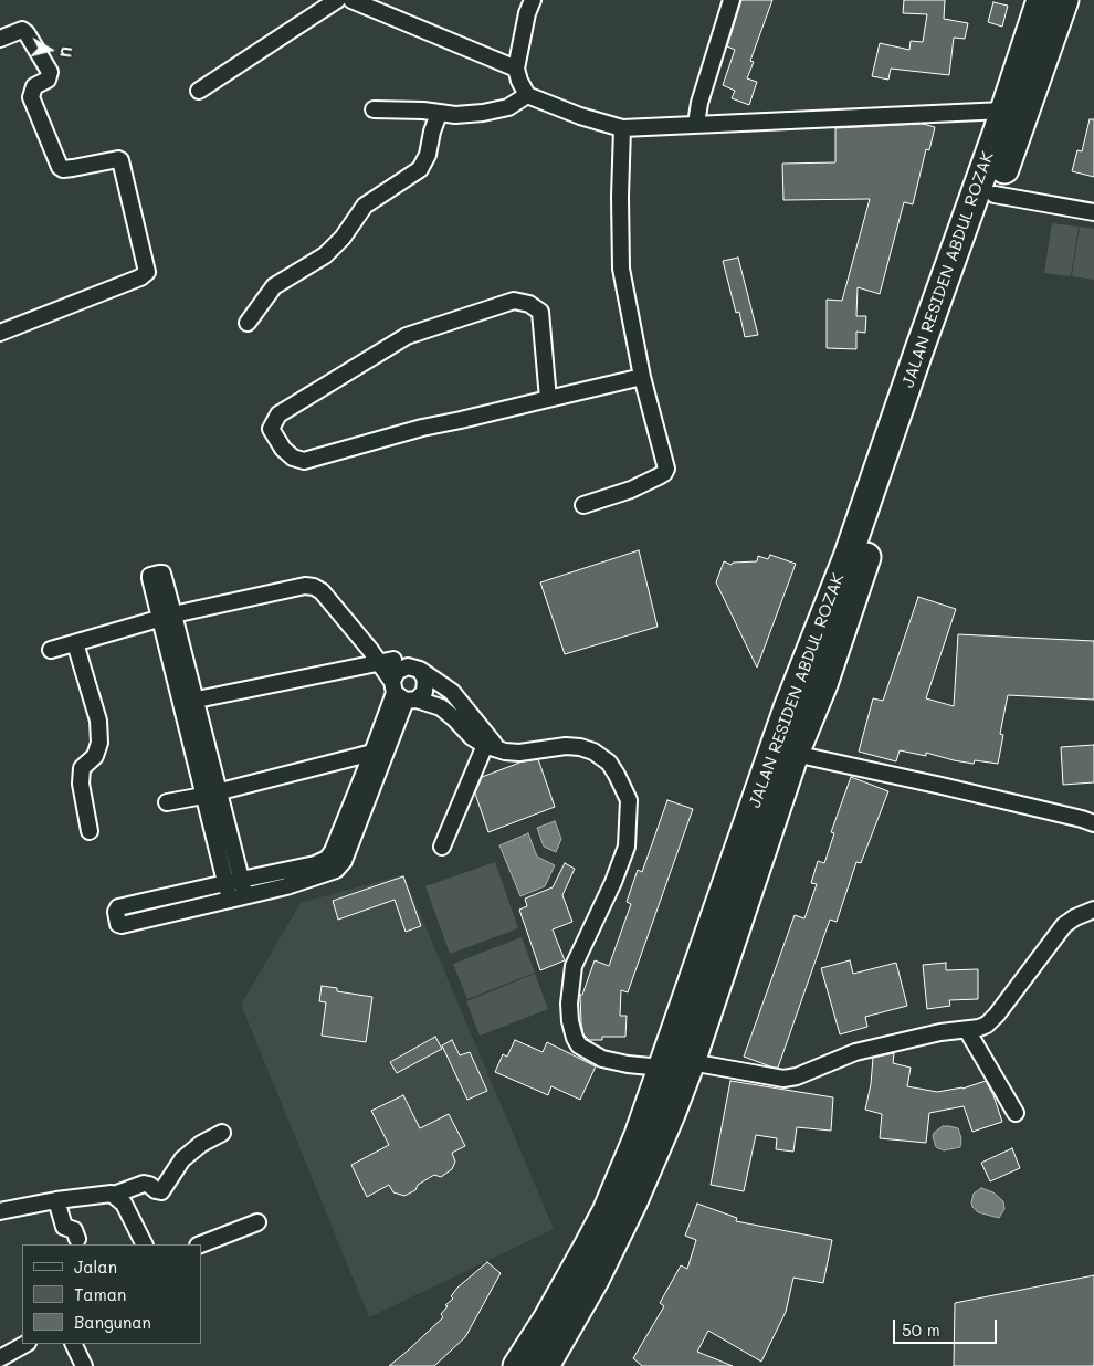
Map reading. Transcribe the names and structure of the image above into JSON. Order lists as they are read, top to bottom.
{
  "streets": {
    "highway": ["JALAN RESIDEN ABDUL ROZAK"]
  },
  "legend": ["Jalan", "Taman", "Bangunan"],
  "scale_bar": "50 m",
  "north": "right"
}
